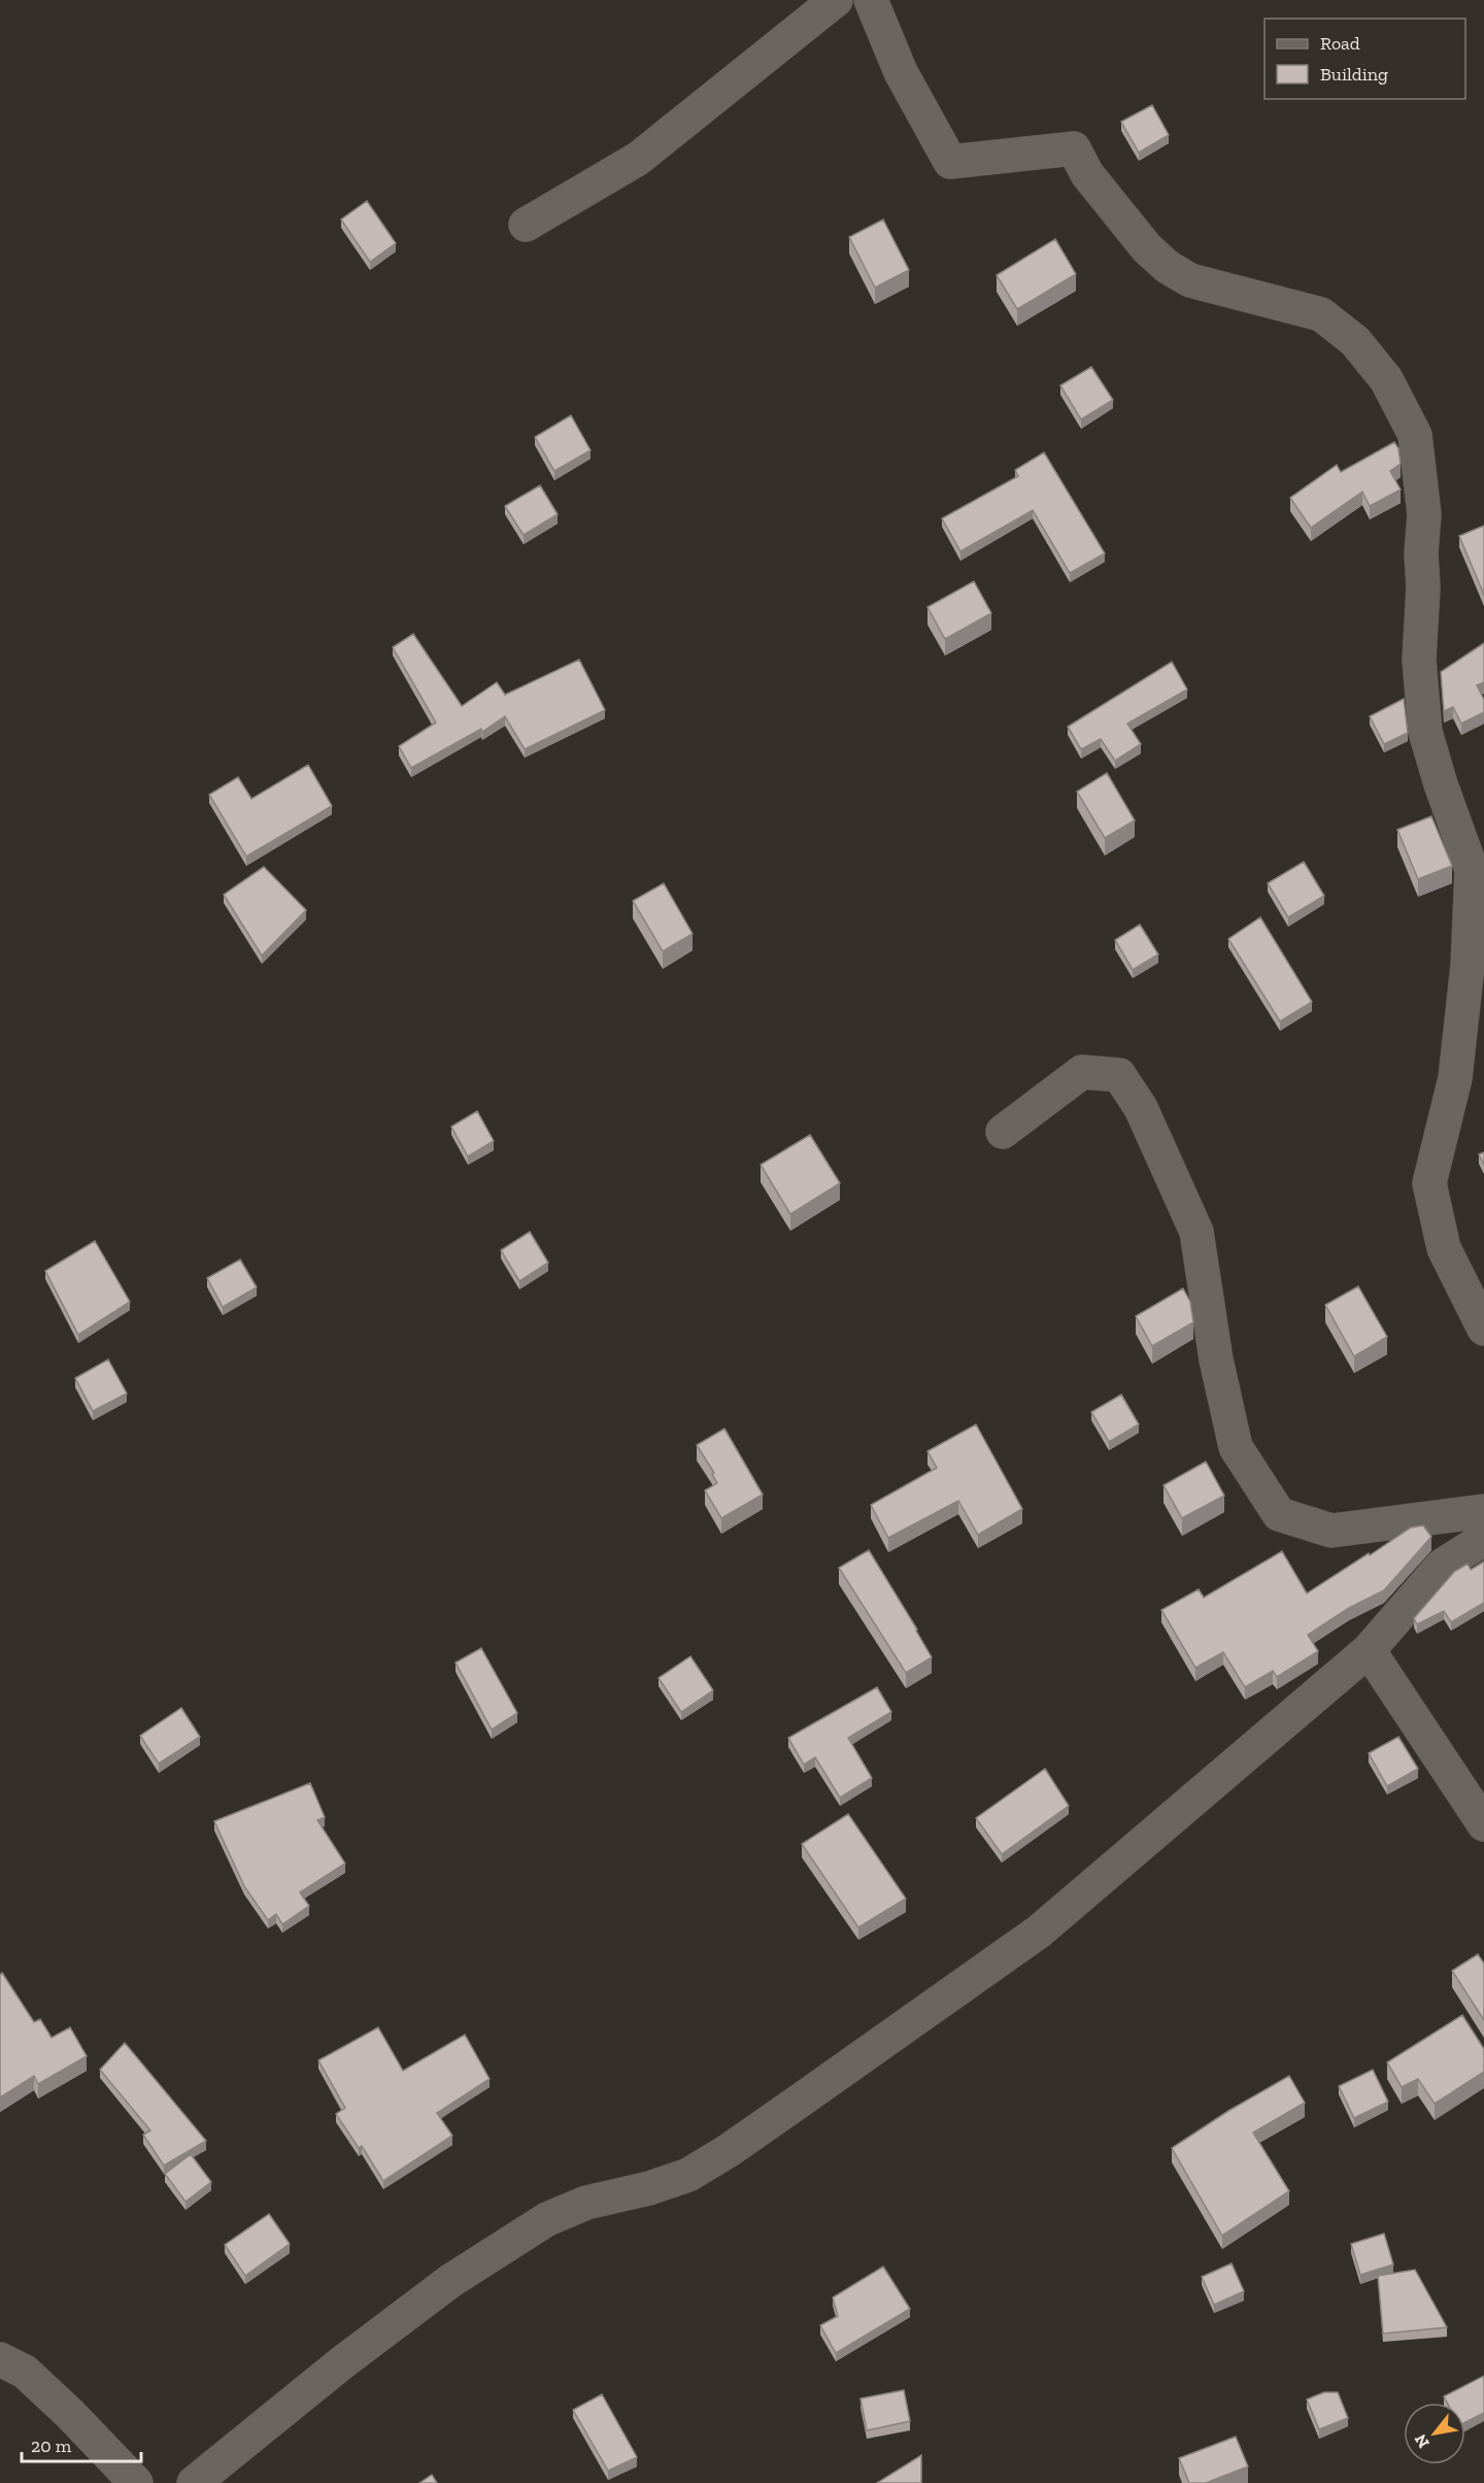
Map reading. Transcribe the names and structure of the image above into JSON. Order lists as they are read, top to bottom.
{
  "legend": ["Road", "Building"],
  "scale_bar": "20 m",
  "north": "bottom left"
}
